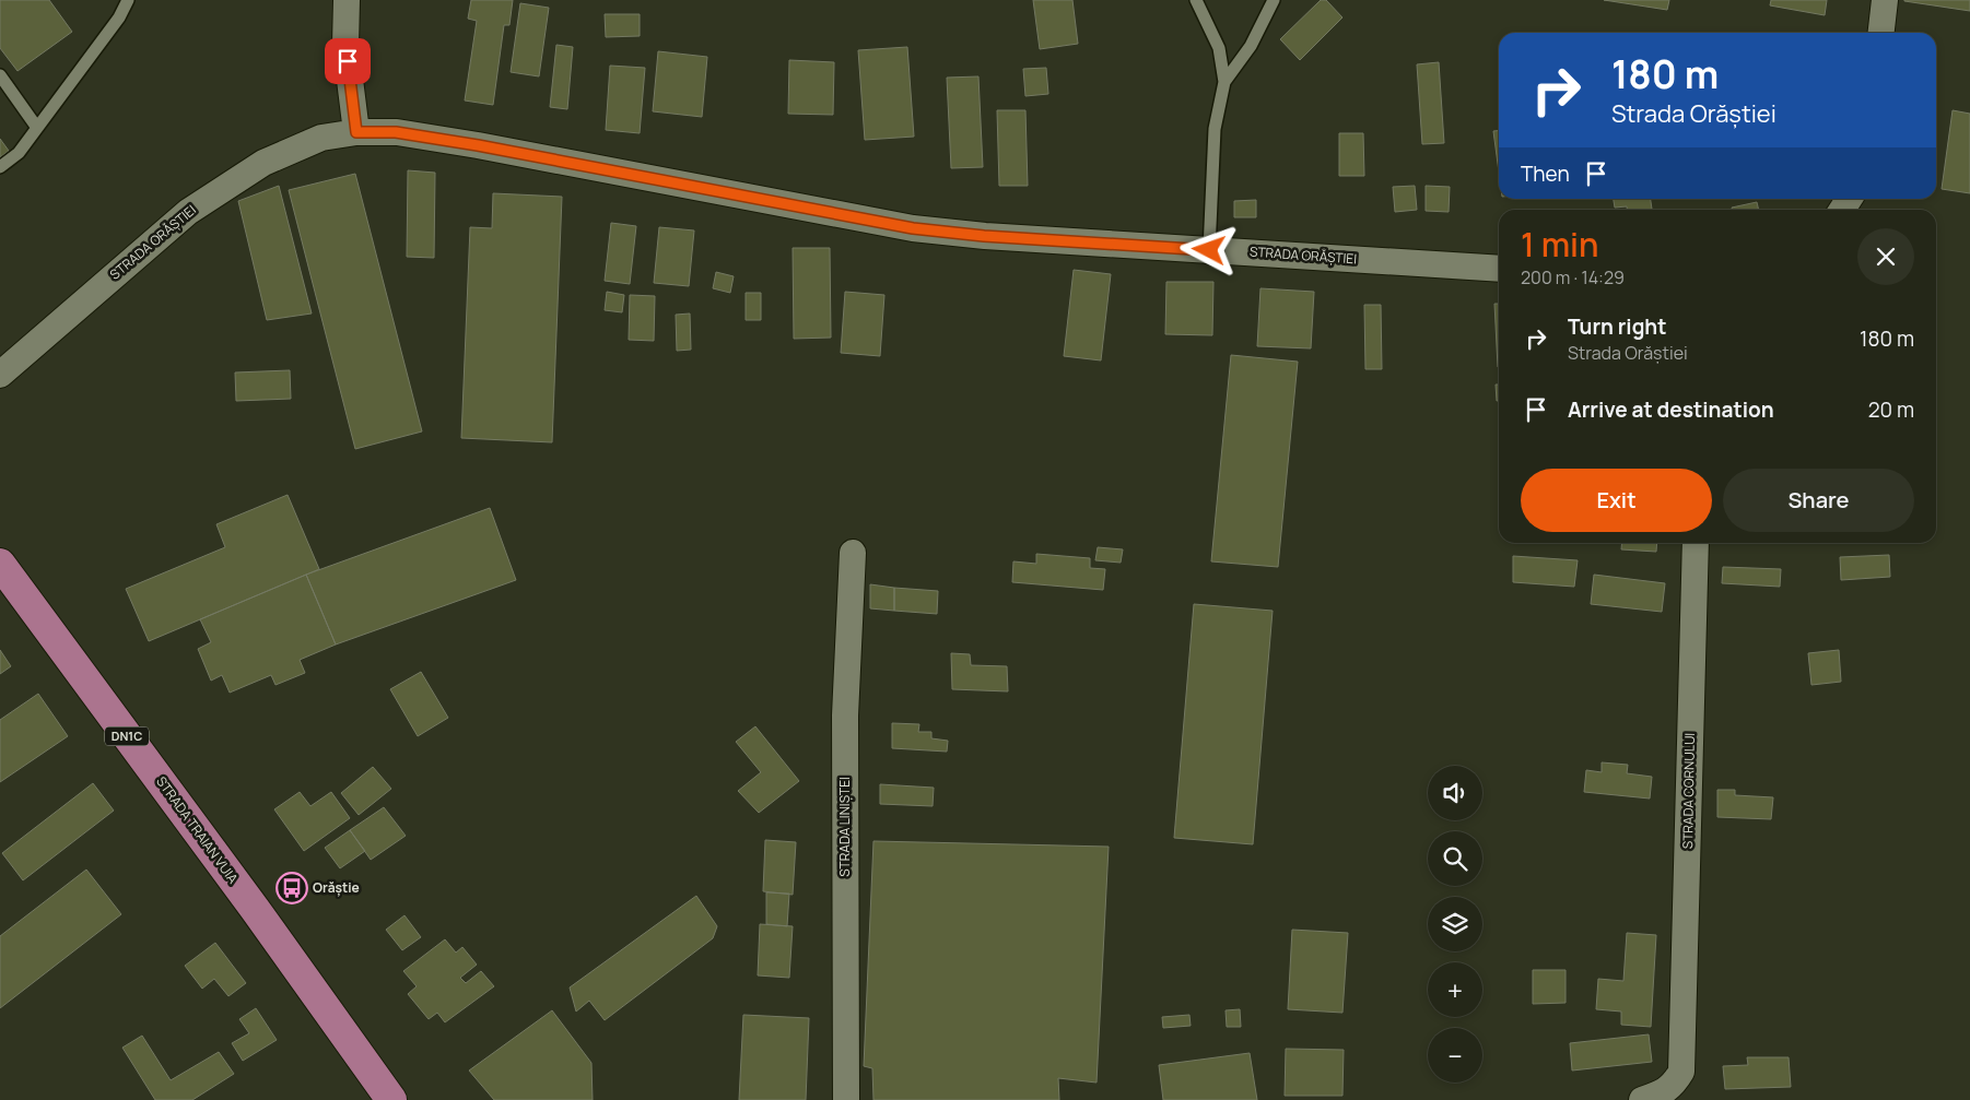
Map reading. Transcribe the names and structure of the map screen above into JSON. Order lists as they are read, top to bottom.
{
  "streets": {
    "main road": ["DN1C", "STRADA TRAIAN VUIA"],
    "street": ["STRADA ORĂȘTIEI", "STRADA CORNULUI", "STRADA LINIȘTEI"]
  },
  "places": {
    "bus stop": ["Orăștie"]
  },
  "page": {
    "turn": ["180 m", "Strada Orăștiei"],
    "then": "Then",
    "heading": ["1 min", "200 m · 14:29"],
    "list": [
      {
        "name": "Turn right",
        "note": "Strada Orăștiei",
        "value": "180 m"
      },
      {
        "name": "Arrive at destination",
        "value": "20 m"
      }
    ],
    "buttons": ["Exit", "Share"],
    "map_buttons": ["+", "−"]
  }
}
